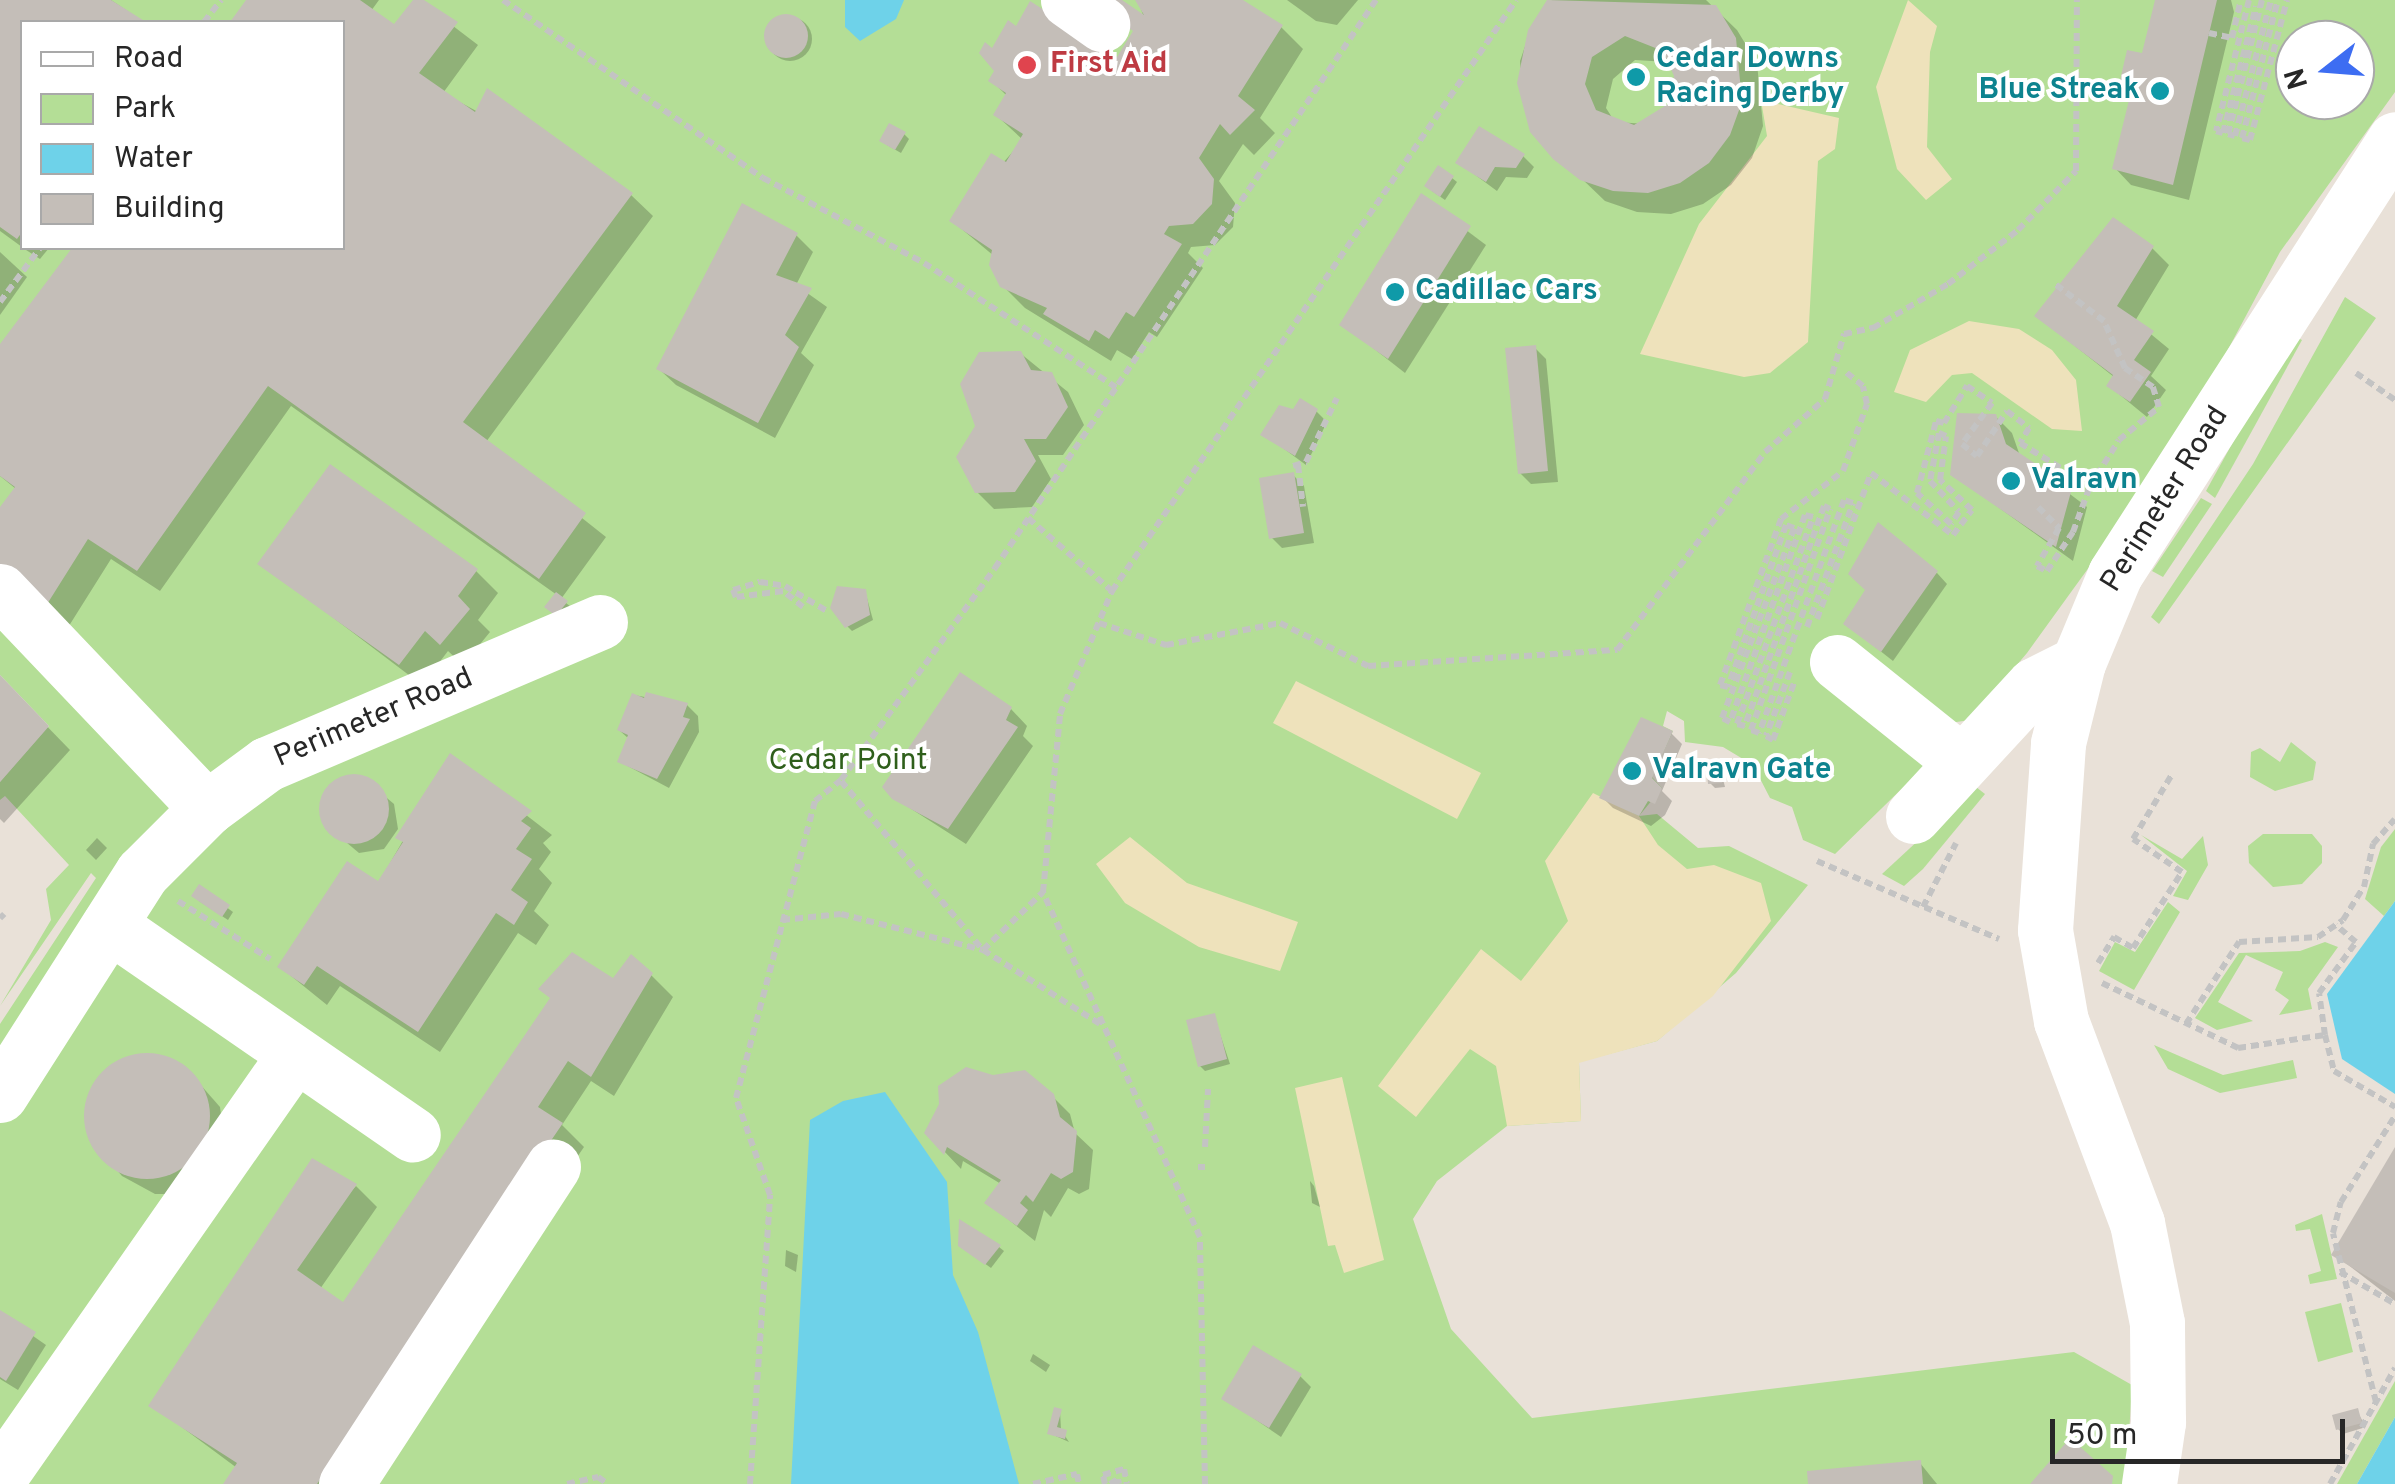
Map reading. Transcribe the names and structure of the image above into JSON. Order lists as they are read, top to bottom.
{
  "streets": {
    "street": ["Perimeter Road"]
  },
  "parks": ["Cedar Point"],
  "places": [
    "First Aid",
    "Cedar Downs Racing Derby",
    "Blue Streak",
    "Cadillac Cars",
    "Valravn",
    "Valravn Gate"
  ],
  "legend": [
    "Road",
    "Park",
    "Water",
    "Building"
  ],
  "scale_bar": "50 m",
  "north": "left"
}
